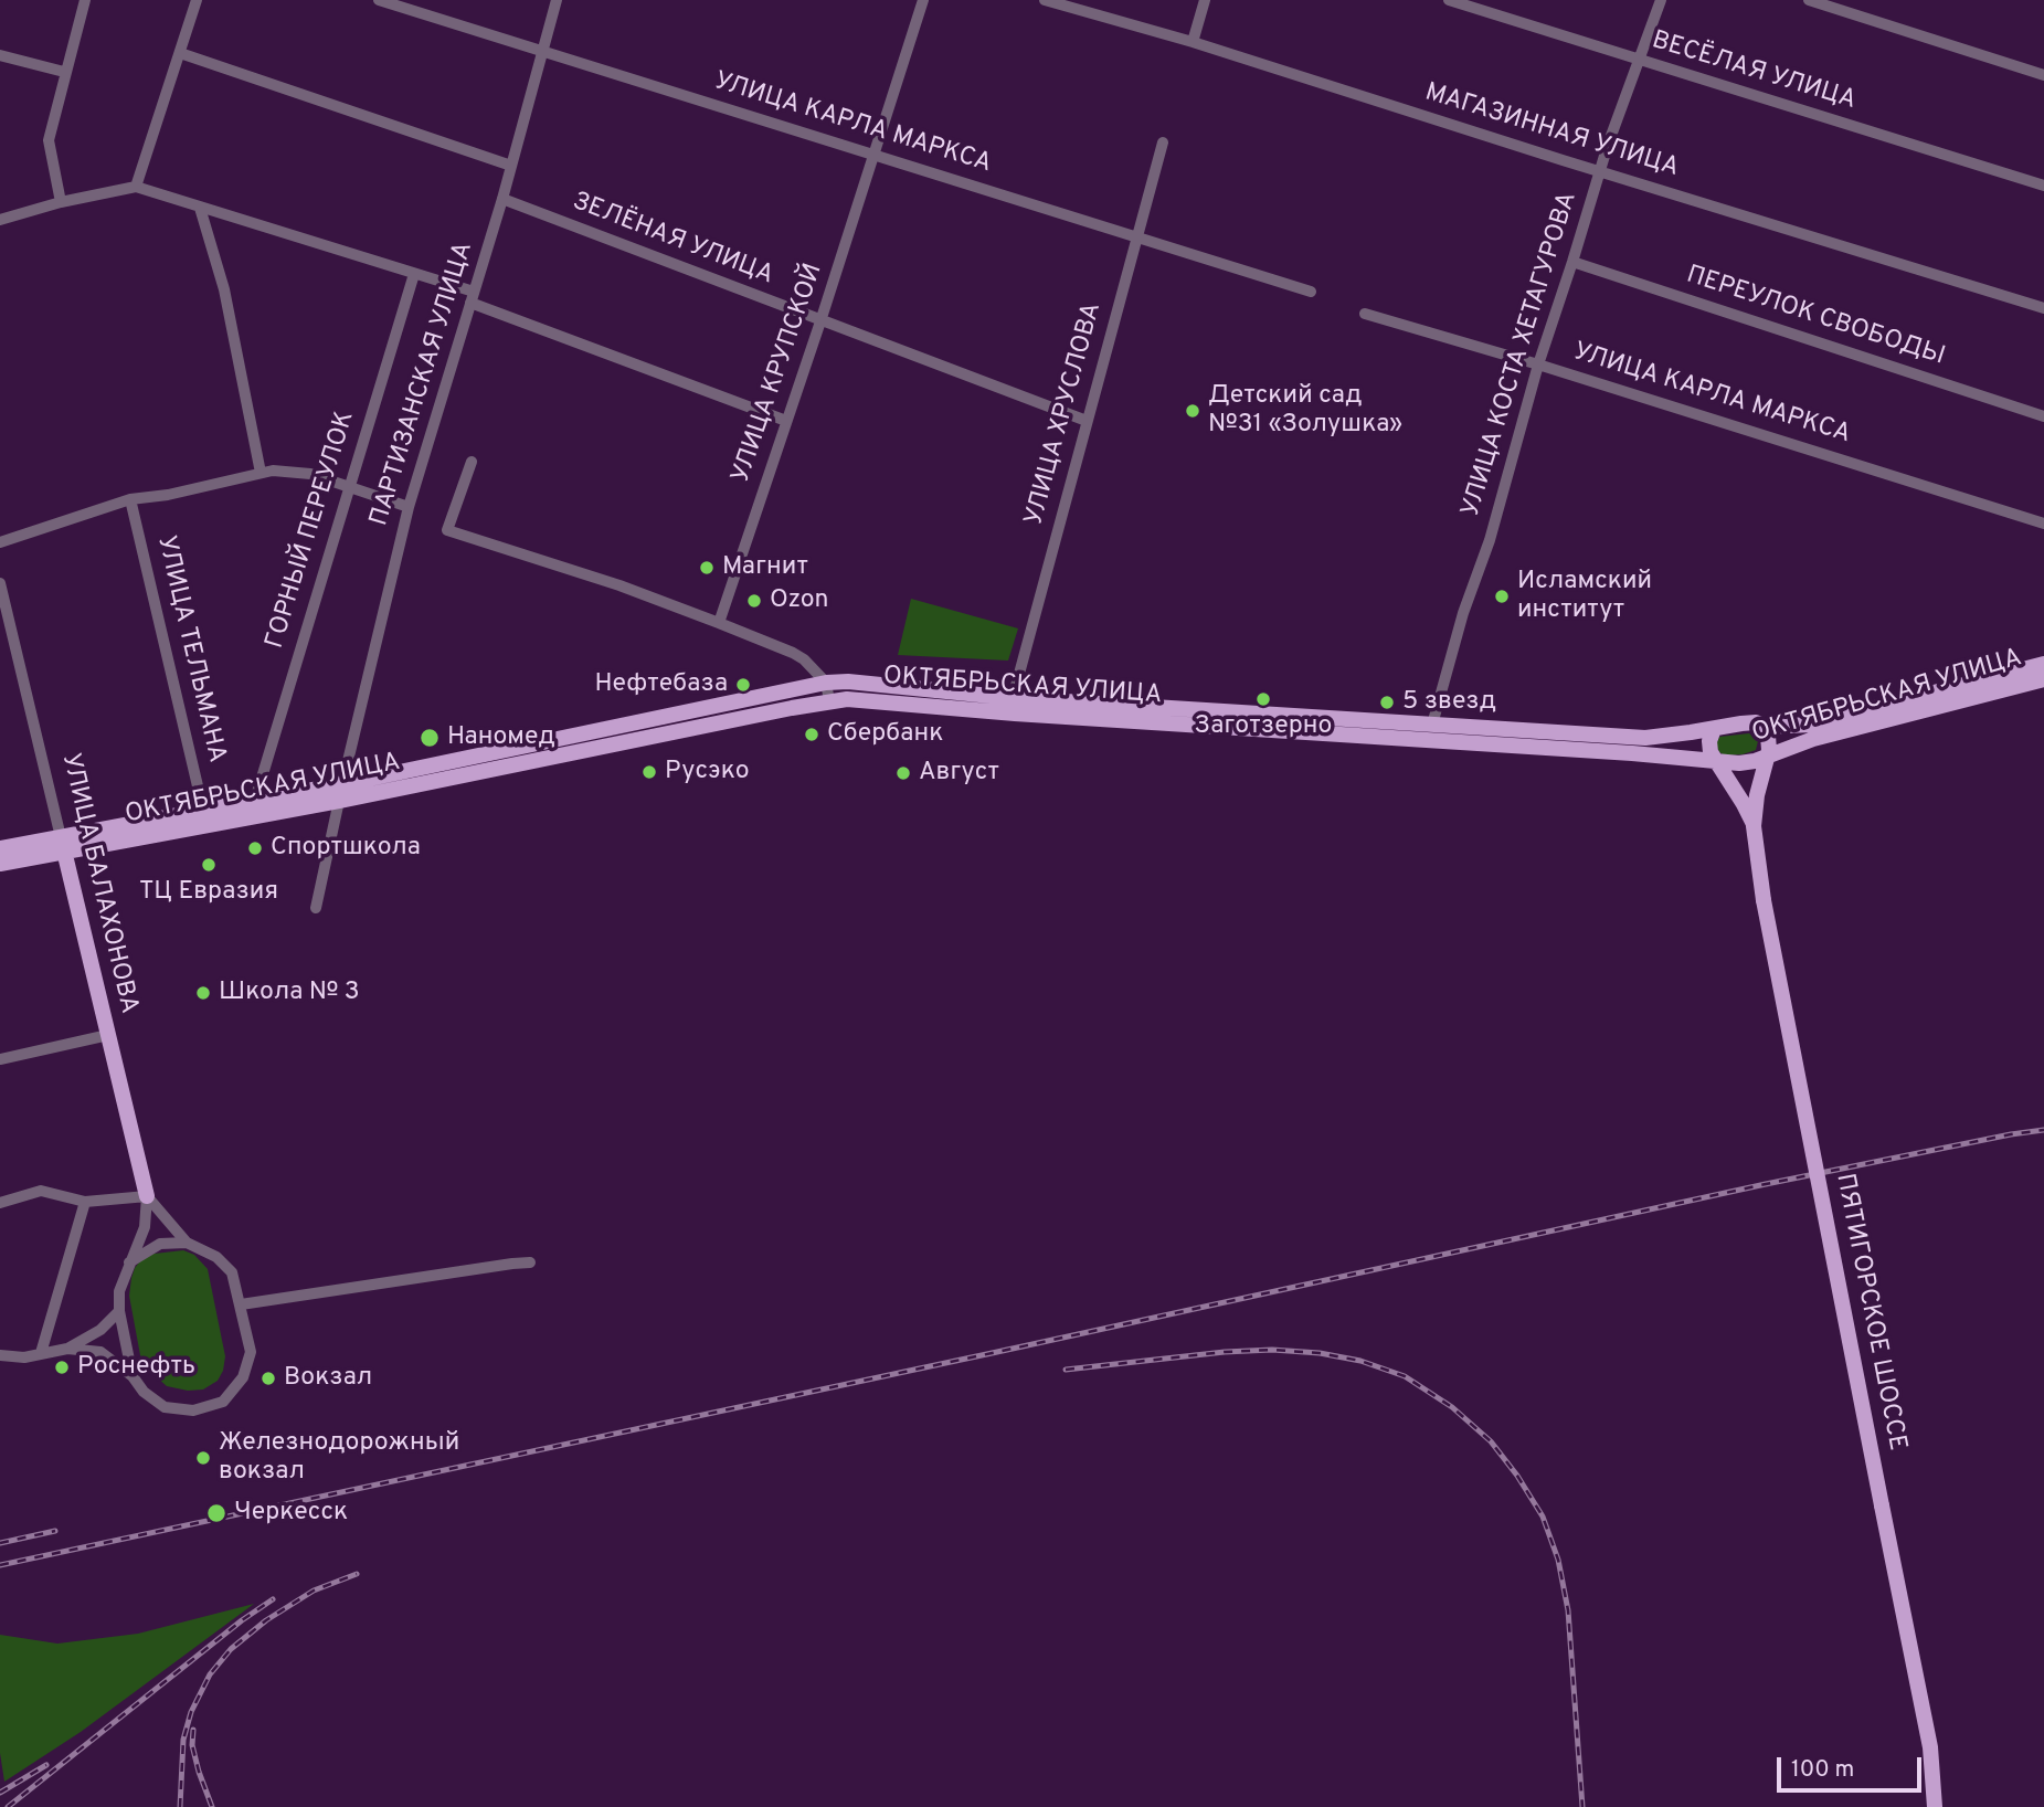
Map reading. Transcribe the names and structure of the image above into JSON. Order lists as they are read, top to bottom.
{
  "streets": {
    "main road": ["ОКТЯБРЬСКАЯ УЛИЦА", "УЛИЦА БАЛАХОНОВА", "ПЯТИГОРСКОЕ ШОССЕ"],
    "street": [
      "ВЕСЁЛАЯ УЛИЦА",
      "УЛИЦА КАРЛА МАРКСА",
      "МАГАЗИННАЯ УЛИЦА",
      "ЗЕЛЁНАЯ УЛИЦА",
      "ПЕРЕУЛОК СВОБОДЫ",
      "УЛИЦА КОСТА ХЕТАГУРОВА",
      "УЛИЦА КРУПСКОЙ",
      "ПАРТИЗАНСКАЯ УЛИЦА",
      "УЛИЦА ХРУСЛОВА",
      "ГОРНЫЙ ПЕРЕУЛОК",
      "УЛИЦА ТЕЛЬМАНА"
    ]
  },
  "crossings": [
    ["ВЕСЁЛАЯ УЛИЦА", "УЛИЦА КОСТА ХЕТАГУРОВА"],
    ["УЛИЦА КАРЛА МАРКСА", "УЛИЦА КОСТА ХЕТАГУРОВА"],
    ["УЛИЦА КАРЛА МАРКСА", "УЛИЦА КРУПСКОЙ"],
    ["УЛИЦА КАРЛА МАРКСА", "ПАРТИЗАНСКАЯ УЛИЦА"],
    ["УЛИЦА КАРЛА МАРКСА", "УЛИЦА ХРУСЛОВА"],
    ["МАГАЗИННАЯ УЛИЦА", "УЛИЦА КОСТА ХЕТАГУРОВА"],
    ["ЗЕЛЁНАЯ УЛИЦА", "УЛИЦА КРУПСКОЙ"],
    ["ЗЕЛЁНАЯ УЛИЦА", "ПАРТИЗАНСКАЯ УЛИЦА"],
    ["ЗЕЛЁНАЯ УЛИЦА", "УЛИЦА ХРУСЛОВА"],
    ["ПЕРЕУЛОК СВОБОДЫ", "УЛИЦА КОСТА ХЕТАГУРОВА"],
    ["УЛИЦА КОСТА ХЕТАГУРОВА", "ОКТЯБРЬСКАЯ УЛИЦА"],
    ["ПАРТИЗАНСКАЯ УЛИЦА", "ОКТЯБРЬСКАЯ УЛИЦА"],
    ["УЛИЦА ХРУСЛОВА", "ОКТЯБРЬСКАЯ УЛИЦА"],
    ["ГОРНЫЙ ПЕРЕУЛОК", "ОКТЯБРЬСКАЯ УЛИЦА"],
    ["УЛИЦА ТЕЛЬМАНА", "ОКТЯБРЬСКАЯ УЛИЦА"],
    ["ОКТЯБРЬСКАЯ УЛИЦА", "УЛИЦА БАЛАХОНОВА"],
    ["ОКТЯБРЬСКАЯ УЛИЦА", "ПЯТИГОРСКОЕ ШОССЕ"]
  ],
  "places": [
    "Детский сад №31 «Золушка»",
    "Магнит",
    "Исламский институт",
    "Ozon",
    "Нефтебаза",
    "Заготзерно",
    "5 звезд",
    "Сбербанк",
    "Наномед",
    "Русэко",
    "Август",
    "Спортшкола",
    "ТЦ Евразия",
    "Школа № 3",
    "Роснефть",
    "Вокзал",
    "Железнодорожный вокзал",
    "Черкесск"
  ],
  "scale_bar": "100 m"
}
